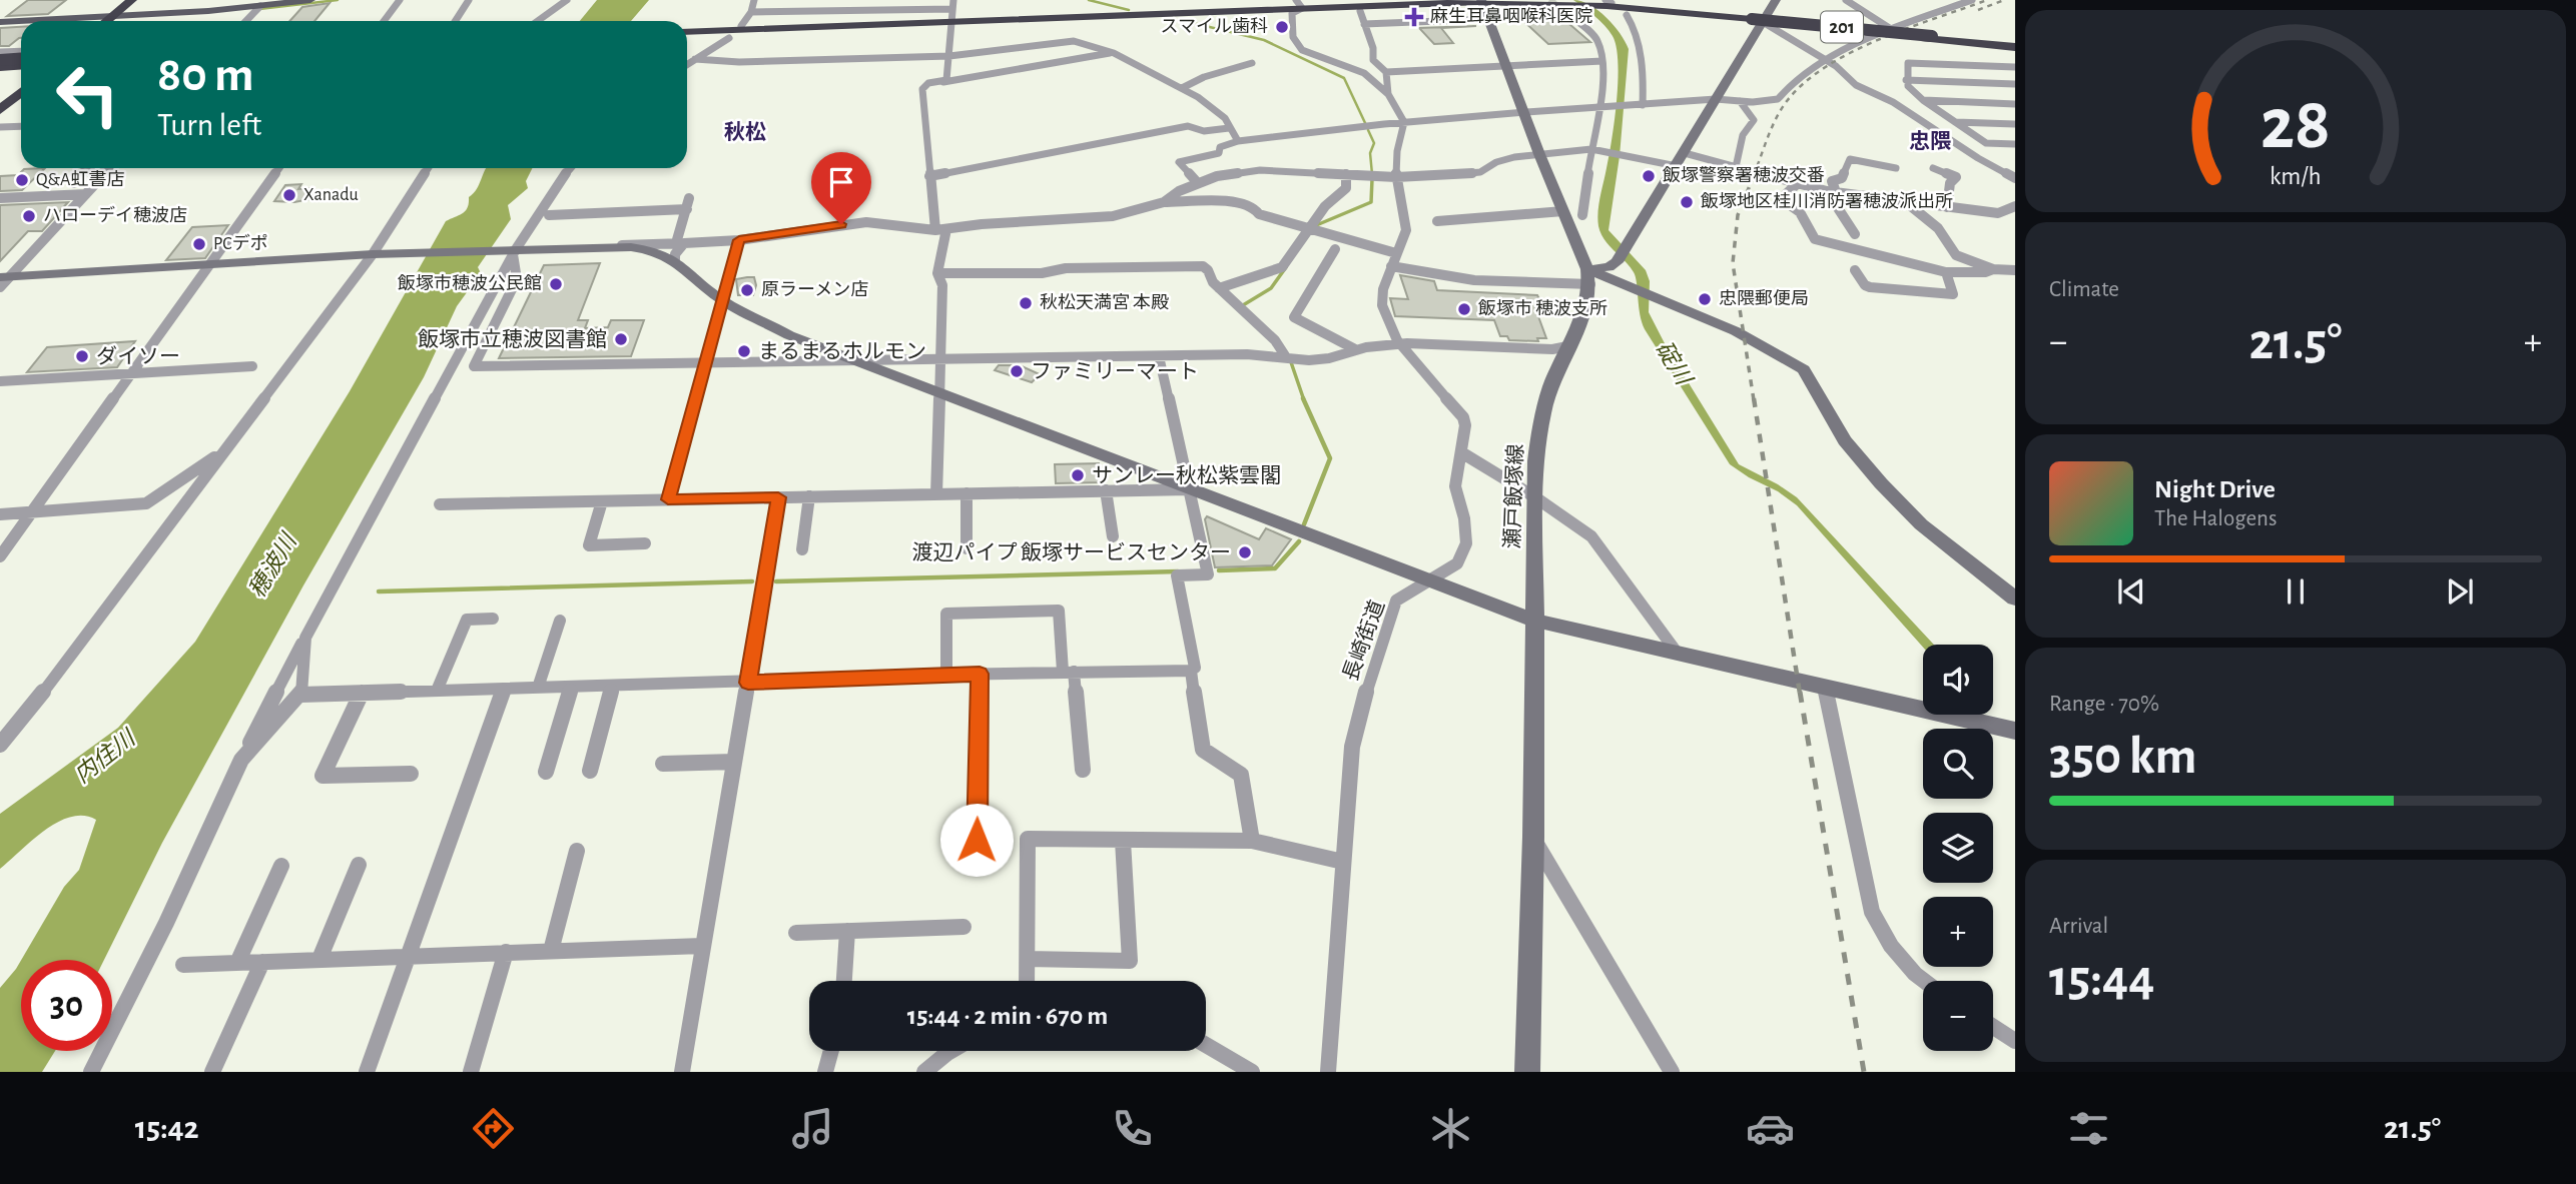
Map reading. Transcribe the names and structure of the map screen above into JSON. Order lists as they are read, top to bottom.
{
  "streets": {
    "highway": ["201"],
    "street": ["瀬戸飯塚線", "長崎街道"]
  },
  "districts": ["秋松", "忠隈"],
  "water": ["碇川", "穂波川", "内住川"],
  "places": {
    "health": ["麻生耳鼻咽喉科医院"],
    "other": [
      "スマイル歯科",
      "飯塚警察署穂波交番",
      "Q&A虹書店",
      "Xanadu",
      "飯塚地区桂川消防署穂波派出所",
      "ハローデイ穂波店",
      "PCデポ",
      "飯塚市穂波公民館",
      "原ラーメン店",
      "忠隈郵便局",
      "秋松天満宮 本殿",
      "飯塚市 穂波支所",
      "飯塚市立穂波図書館",
      "まるまるホルモン",
      "ダイソー",
      "ファミリーマート",
      "サンレー秋松紫雲閣",
      "渡辺パイプ 飯塚サービスセンター"
    ]
  },
  "page": {
    "turn": ["80 m", "Turn left"],
    "tile": [
      "Climate",
      ["Range · 70%", "350 km"],
      ["Arrival", "15:44"]
    ],
    "heat": ["−", "21.5°", "+"],
    "song": ["Night Drive", "The Halogens"],
    "map_buttons": ["+", "−"],
    "limit": "30",
    "trip": "15:44 · 2 min · 670 m",
    "tabs": ["15:42", "21.5°"],
    "gauge": ["28", "km/h"]
  }
}
